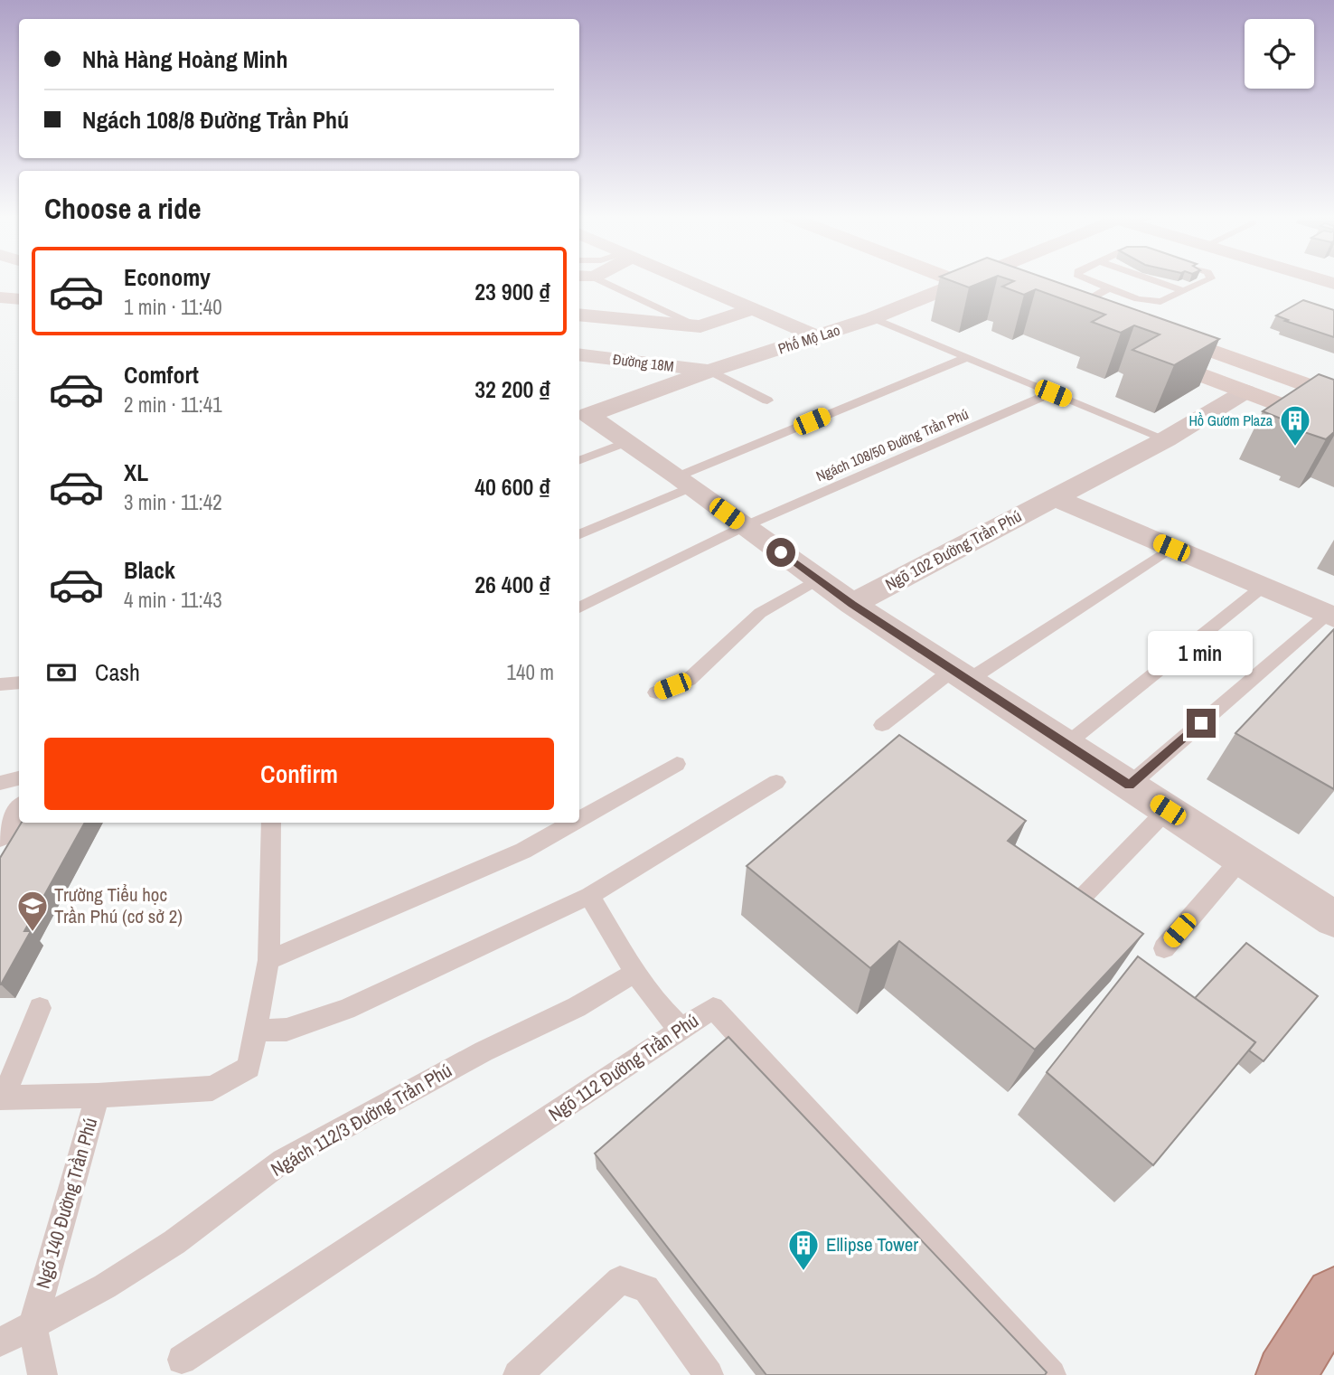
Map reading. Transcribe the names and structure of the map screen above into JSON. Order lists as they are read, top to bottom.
{
  "streets": {
    "street": ["Phố Mộ Lao", "Đường 18M", "Ngõ 102 Đường Trần Phú"],
    "lane": [
      "Ngách 108/50 Đường Trần Phú",
      "Ngõ 112 Đường Trần Phú",
      "Ngách 112/3 Đường Trần Phú",
      "Ngõ 140 Đường Trần Phú"
    ]
  },
  "crossings": [
    ["Phố Mộ Lao", "Đường 18M"],
    ["Ngách 112/3 Đường Trần Phú", "Ngõ 140 Đường Trần Phú"]
  ],
  "places": {
    "building": ["Hồ Gươm Plaza", "Ellipse Tower"],
    "school or university": ["Trường Tiểu học Trần Phú (cơ sở 2)"]
  },
  "page": {
    "banner": ["Nhà Hàng Hoàng Minh", "Ngách 108/8 Đường Trần Phú"],
    "heading": "Choose a ride",
    "list": [
      {
        "name": "Economy",
        "note": "1 min · 11:40",
        "value": "23 900 ₫"
      },
      {
        "name": "Comfort",
        "note": "2 min · 11:41",
        "value": "32 200 ₫"
      },
      {
        "name": "XL",
        "note": "3 min · 11:42",
        "value": "40 600 ₫"
      },
      {
        "name": "Black",
        "note": "4 min · 11:43",
        "value": "26 400 ₫"
      }
    ],
    "bubble": "1 min",
    "pay": ["Cash", "140 m"],
    "buttons": "Confirm"
  }
}
